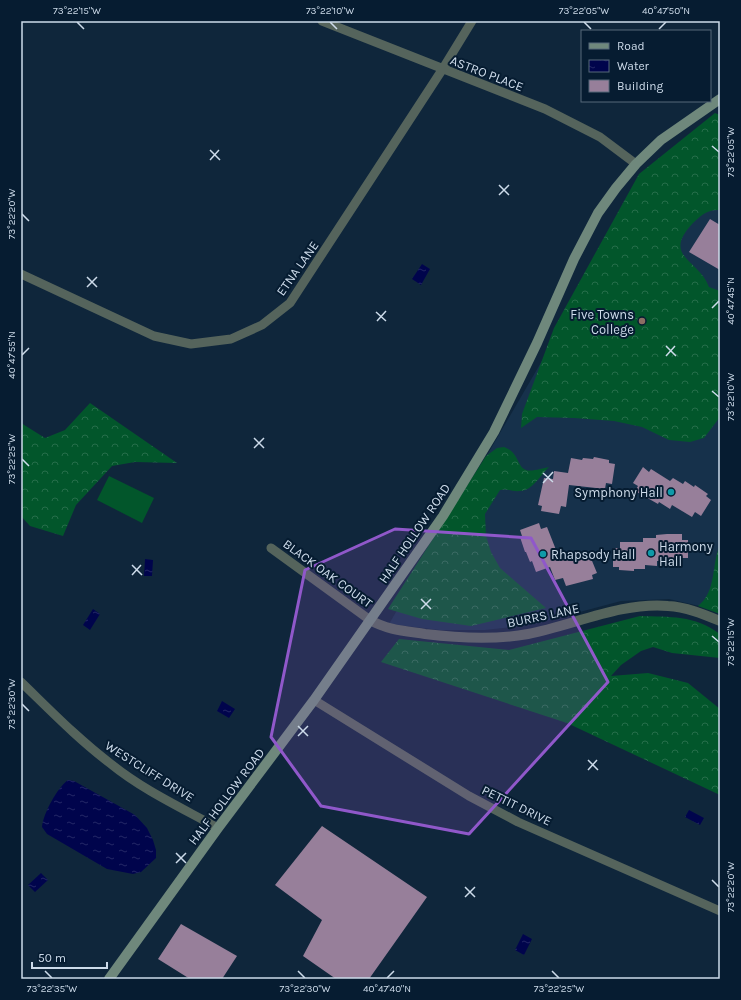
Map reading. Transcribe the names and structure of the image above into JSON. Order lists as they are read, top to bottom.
{
  "streets": {
    "main road": ["HALF HOLLOW ROAD"],
    "street": [
      "ASTRO PLACE",
      "ETNA LANE",
      "BLACK OAK COURT",
      "BURRS LANE",
      "WESTCLIFF DRIVE",
      "PETTIT DRIVE"
    ]
  },
  "crossings": [
    ["ASTRO PLACE", "ETNA LANE"],
    ["ASTRO PLACE", "HALF HOLLOW ROAD"],
    ["HALF HOLLOW ROAD", "BLACK OAK COURT"],
    ["HALF HOLLOW ROAD", "BURRS LANE"],
    ["HALF HOLLOW ROAD", "WESTCLIFF DRIVE"],
    ["HALF HOLLOW ROAD", "PETTIT DRIVE"],
    ["BLACK OAK COURT", "BURRS LANE"]
  ],
  "places": [
    "Five Towns College",
    "Symphony Hall",
    "Harmony Hall",
    "Rhapsody Hall"
  ],
  "legend": ["Road", "Water", "Building"],
  "scale_bar": "50 m",
  "coordinates": [
    "73°22'15\"W",
    "73°22'10\"W",
    "73°22'05\"W",
    "40°47'50\"N",
    "73°22'20\"W",
    "40°47'45\"N",
    "40°47'55\"N",
    "73°22'25\"W",
    "73°22'30\"W",
    "73°22'35\"W",
    "40°47'40\"N"
  ]
}
